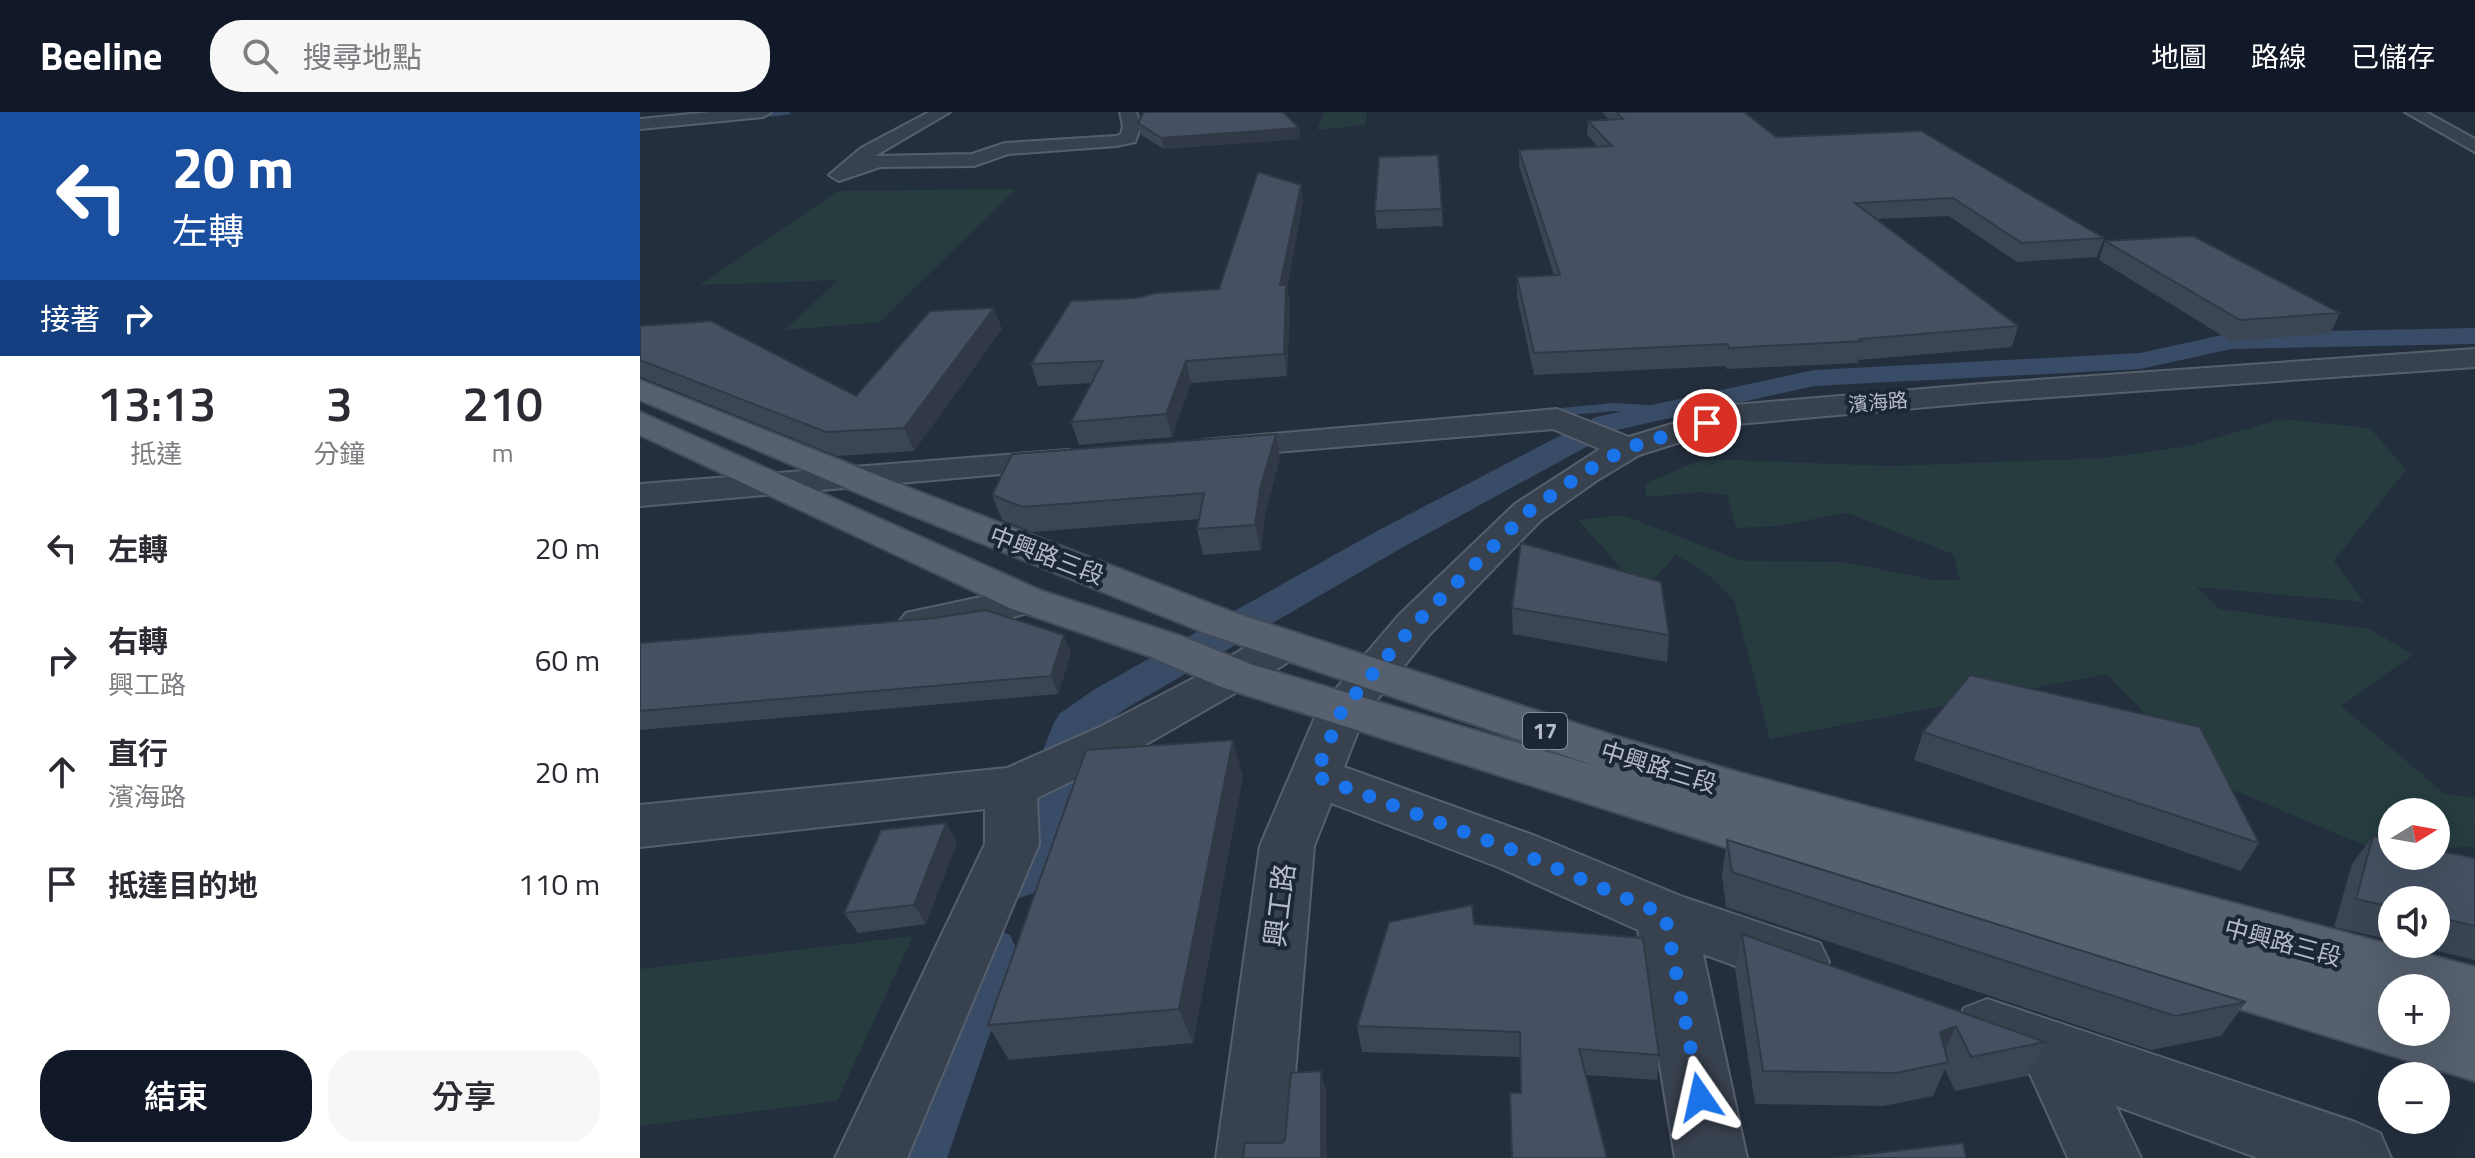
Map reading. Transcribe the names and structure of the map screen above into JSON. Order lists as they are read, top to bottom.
{
  "streets": {
    "main road": ["中興路三段", "17"],
    "street": ["濱海路", "興工路"]
  },
  "crossings": [
    ["濱海路", "中興路三段"],
    ["濱海路", "興工路"],
    ["中興路三段", "興工路"]
  ],
  "north": "right",
  "page": {
    "header": "Beeline",
    "search": "搜尋地點",
    "nav": ["地圖", "路線", "已儲存"],
    "turn": ["20 m", "左轉"],
    "then": "接著",
    "eta": [
      "13:13",
      "抵達",
      "3",
      "分鐘",
      "210",
      "m"
    ],
    "list": [
      {
        "name": "左轉",
        "value": "20 m"
      },
      {
        "name": "右轉",
        "note": "興工路",
        "value": "60 m"
      },
      {
        "name": "直行",
        "note": "濱海路",
        "value": "20 m"
      },
      {
        "name": "抵達目的地",
        "value": "110 m"
      }
    ],
    "map_buttons": ["+", "−"],
    "buttons": ["結束", "分享"]
  }
}
